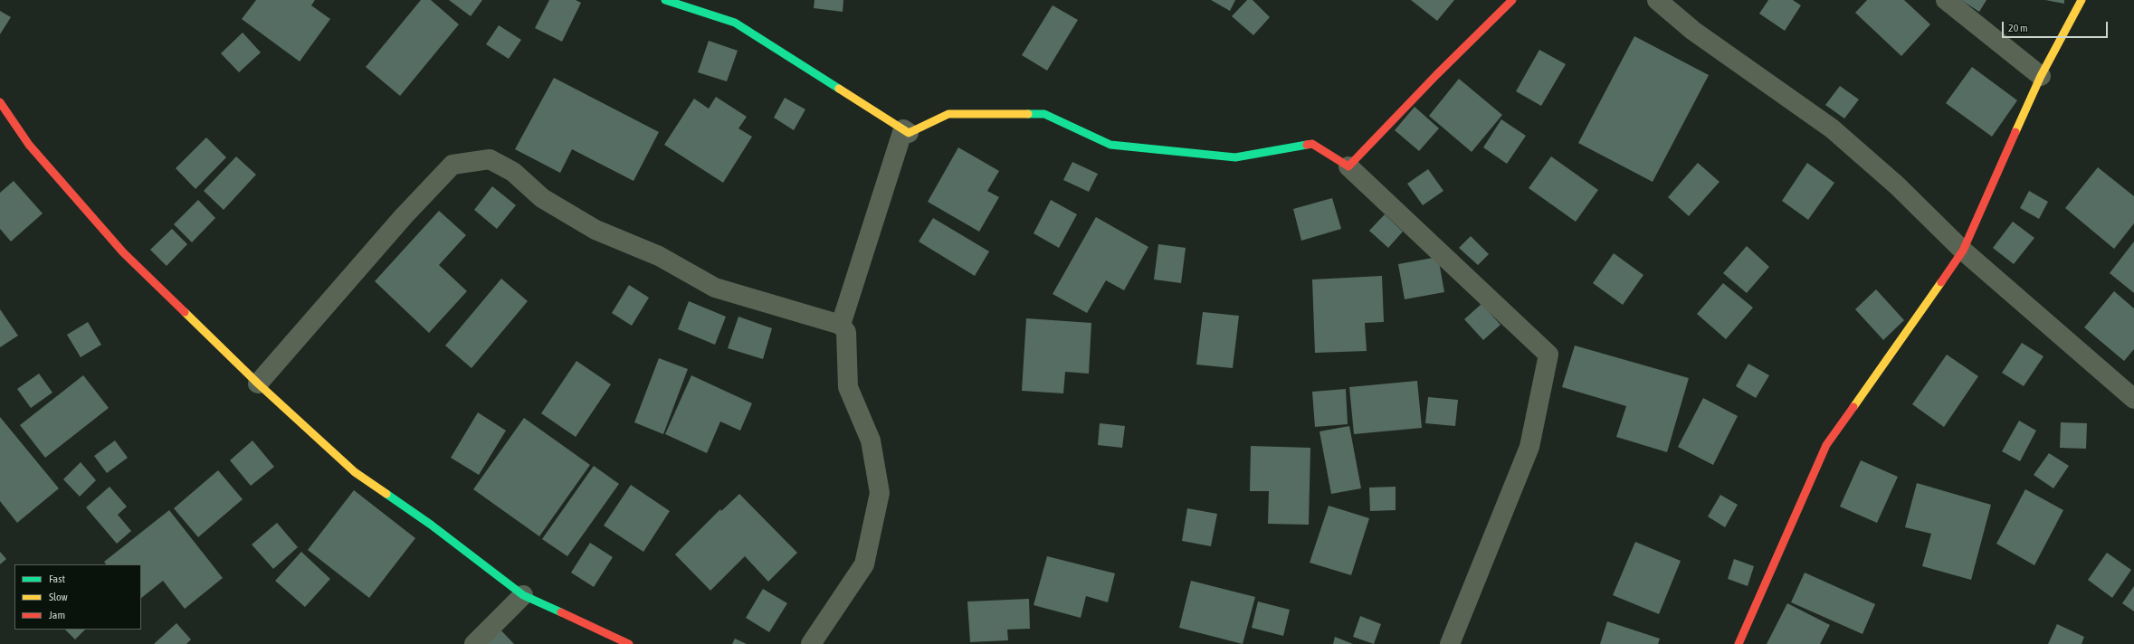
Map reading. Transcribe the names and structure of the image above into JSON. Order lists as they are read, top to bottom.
{
  "legend": ["Fast", "Slow", "Jam"],
  "scale_bar": "20 m"
}
